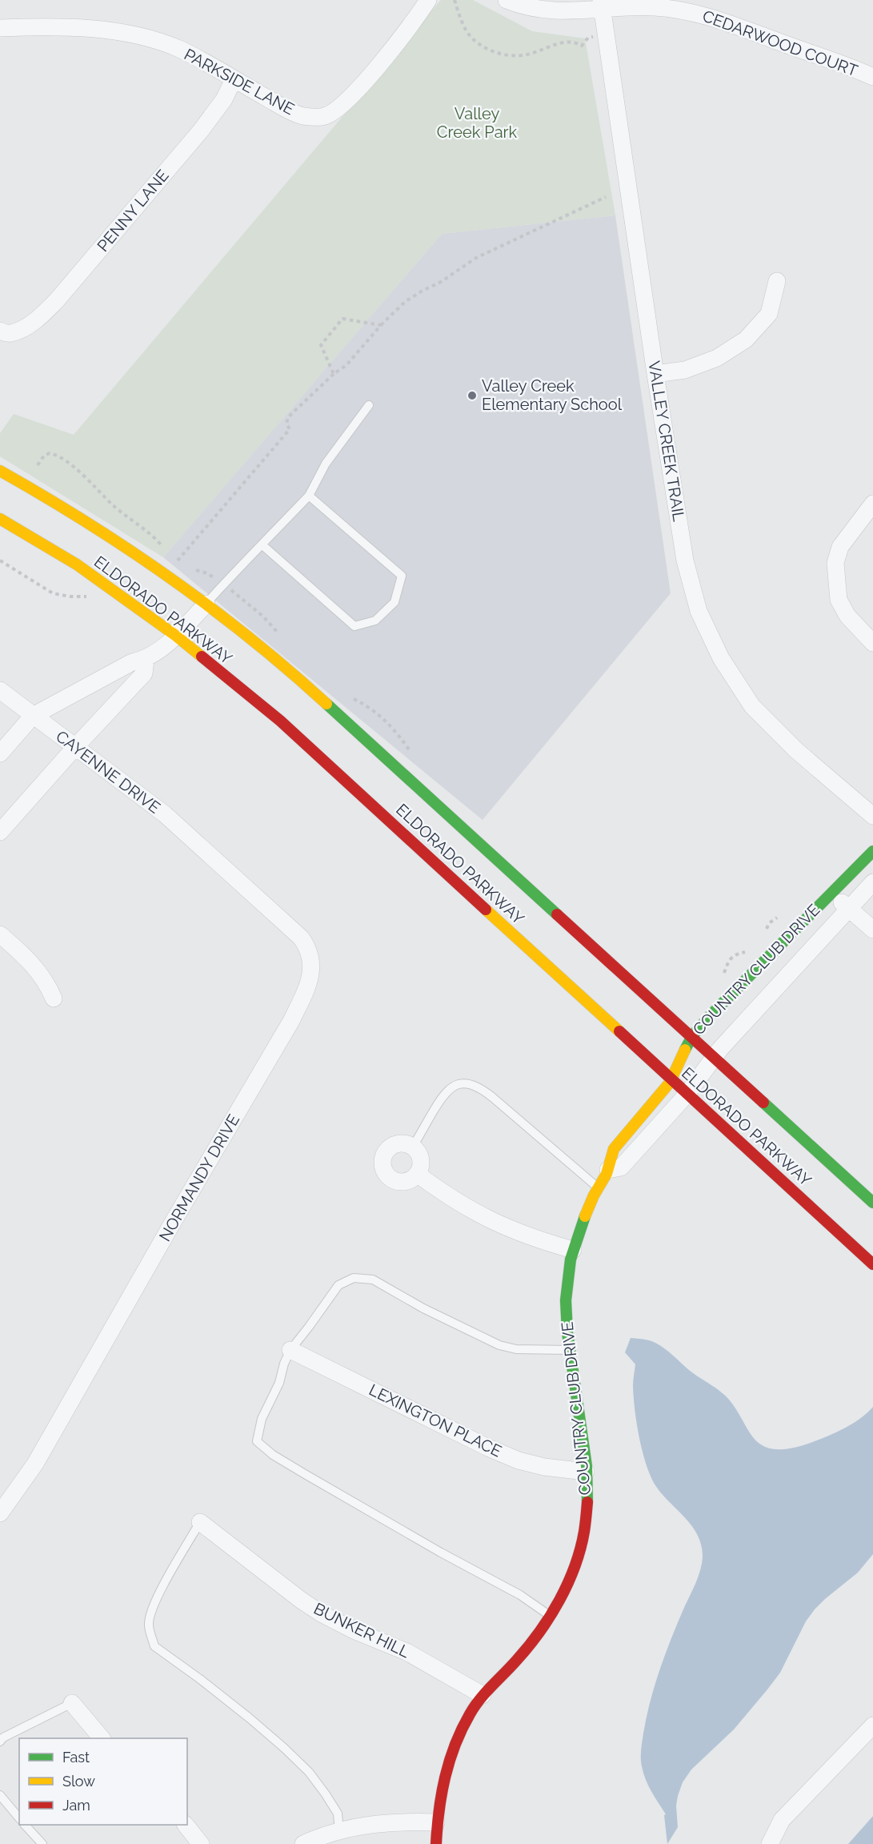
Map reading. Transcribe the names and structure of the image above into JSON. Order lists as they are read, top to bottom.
{
  "streets": {
    "main road": ["ELDORADO PARKWAY", "COUNTRY CLUB DRIVE"],
    "street": [
      "CEDARWOOD COURT",
      "PARKSIDE LANE",
      "PENNY LANE",
      "VALLEY CREEK TRAIL",
      "CAYENNE DRIVE",
      "NORMANDY DRIVE",
      "LEXINGTON PLACE",
      "BUNKER HILL"
    ]
  },
  "crossings": [
    ["CEDARWOOD COURT", "VALLEY CREEK TRAIL"],
    ["PARKSIDE LANE", "PENNY LANE"],
    ["ELDORADO PARKWAY", "COUNTRY CLUB DRIVE"],
    ["CAYENNE DRIVE", "NORMANDY DRIVE"],
    ["COUNTRY CLUB DRIVE", "LEXINGTON PLACE"],
    ["COUNTRY CLUB DRIVE", "BUNKER HILL"]
  ],
  "parks": ["Valley Creek Park"],
  "places": ["Valley Creek Elementary School"],
  "legend": ["Fast", "Slow", "Jam"]
}
